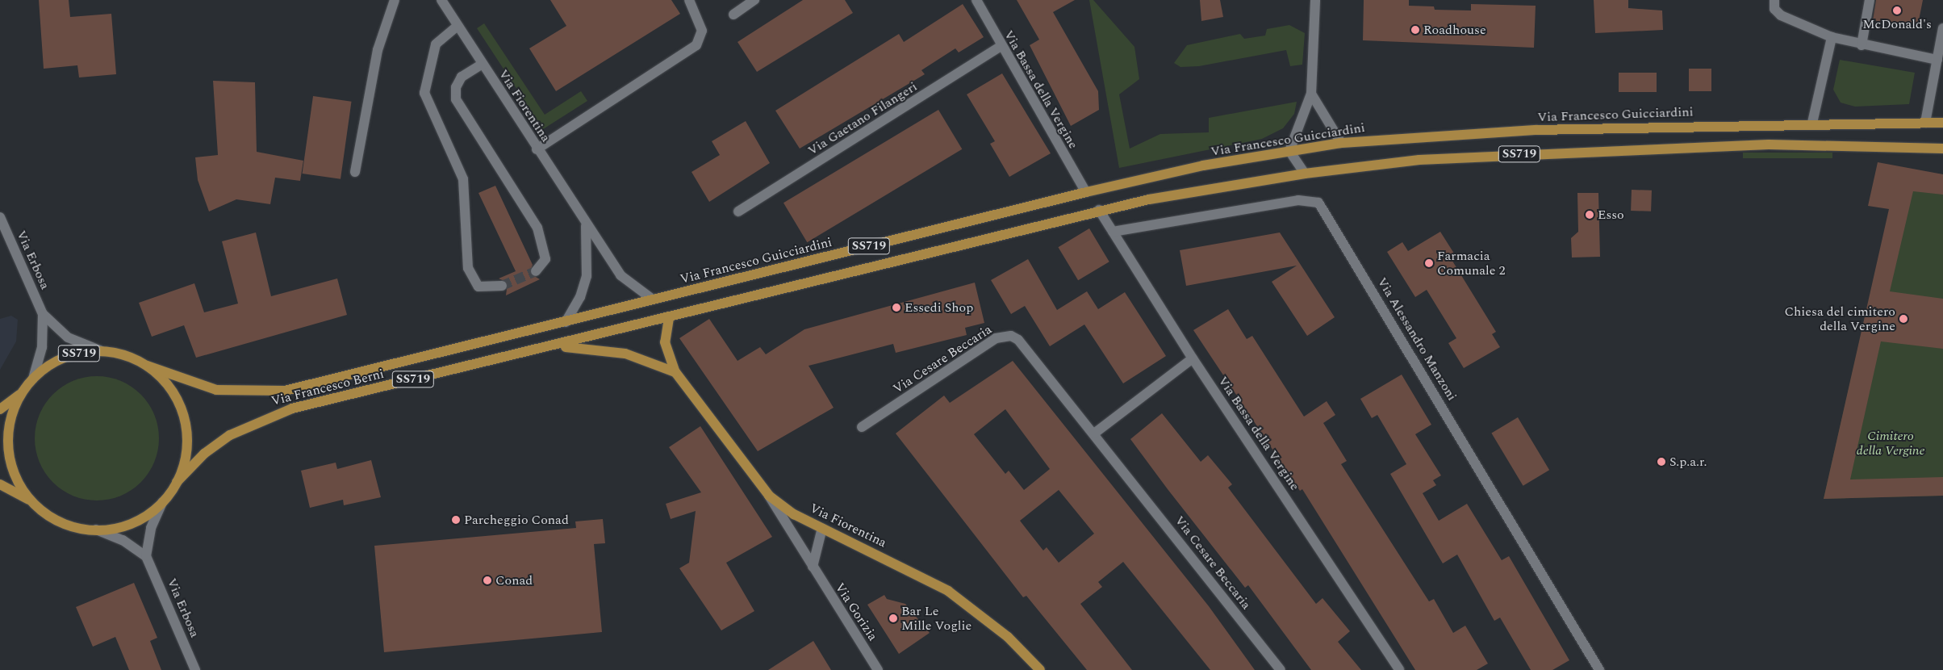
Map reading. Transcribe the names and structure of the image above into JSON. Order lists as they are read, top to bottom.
{
  "streets": {
    "main road": [
      "Via Fiorentina",
      "Via Francesco Guicciardini",
      "SS719",
      "Via Francesco Berni"
    ],
    "street": [
      "Via Bassa della Vergine",
      "Via Gaetano Filangeri",
      "Via Erbosa",
      "Via Alessandro Manzoni",
      "Via Cesare Beccaria",
      "Via Gorizia"
    ]
  },
  "crossings": [
    ["Via Bassa della Vergine", "Via Francesco Guicciardini"],
    ["Via Bassa della Vergine", "Via Gaetano Filangeri"],
    ["Via Bassa della Vergine", "SS719"],
    ["Via Bassa della Vergine", "Via Alessandro Manzoni"],
    ["Via Fiorentina", "Via Francesco Guicciardini"],
    ["Via Fiorentina", "SS719"],
    ["Via Fiorentina", "Via Francesco Berni"],
    ["Via Fiorentina", "Via Gorizia"],
    ["Via Francesco Guicciardini", "Via Francesco Berni"],
    ["SS719", "Via Erbosa"],
    ["SS719", "Via Francesco Berni"]
  ],
  "parks": ["Cimitero della Vergine"],
  "places": [
    "McDonald's",
    "Roadhouse",
    "Esso",
    "Farmacia Comunale 2",
    "Essedi Shop",
    "Chiesa del cimitero della Vergine",
    "S.p.a.r.",
    "Parcheggio Conad",
    "Conad",
    "Bar Le Mille Voglie"
  ]
}
